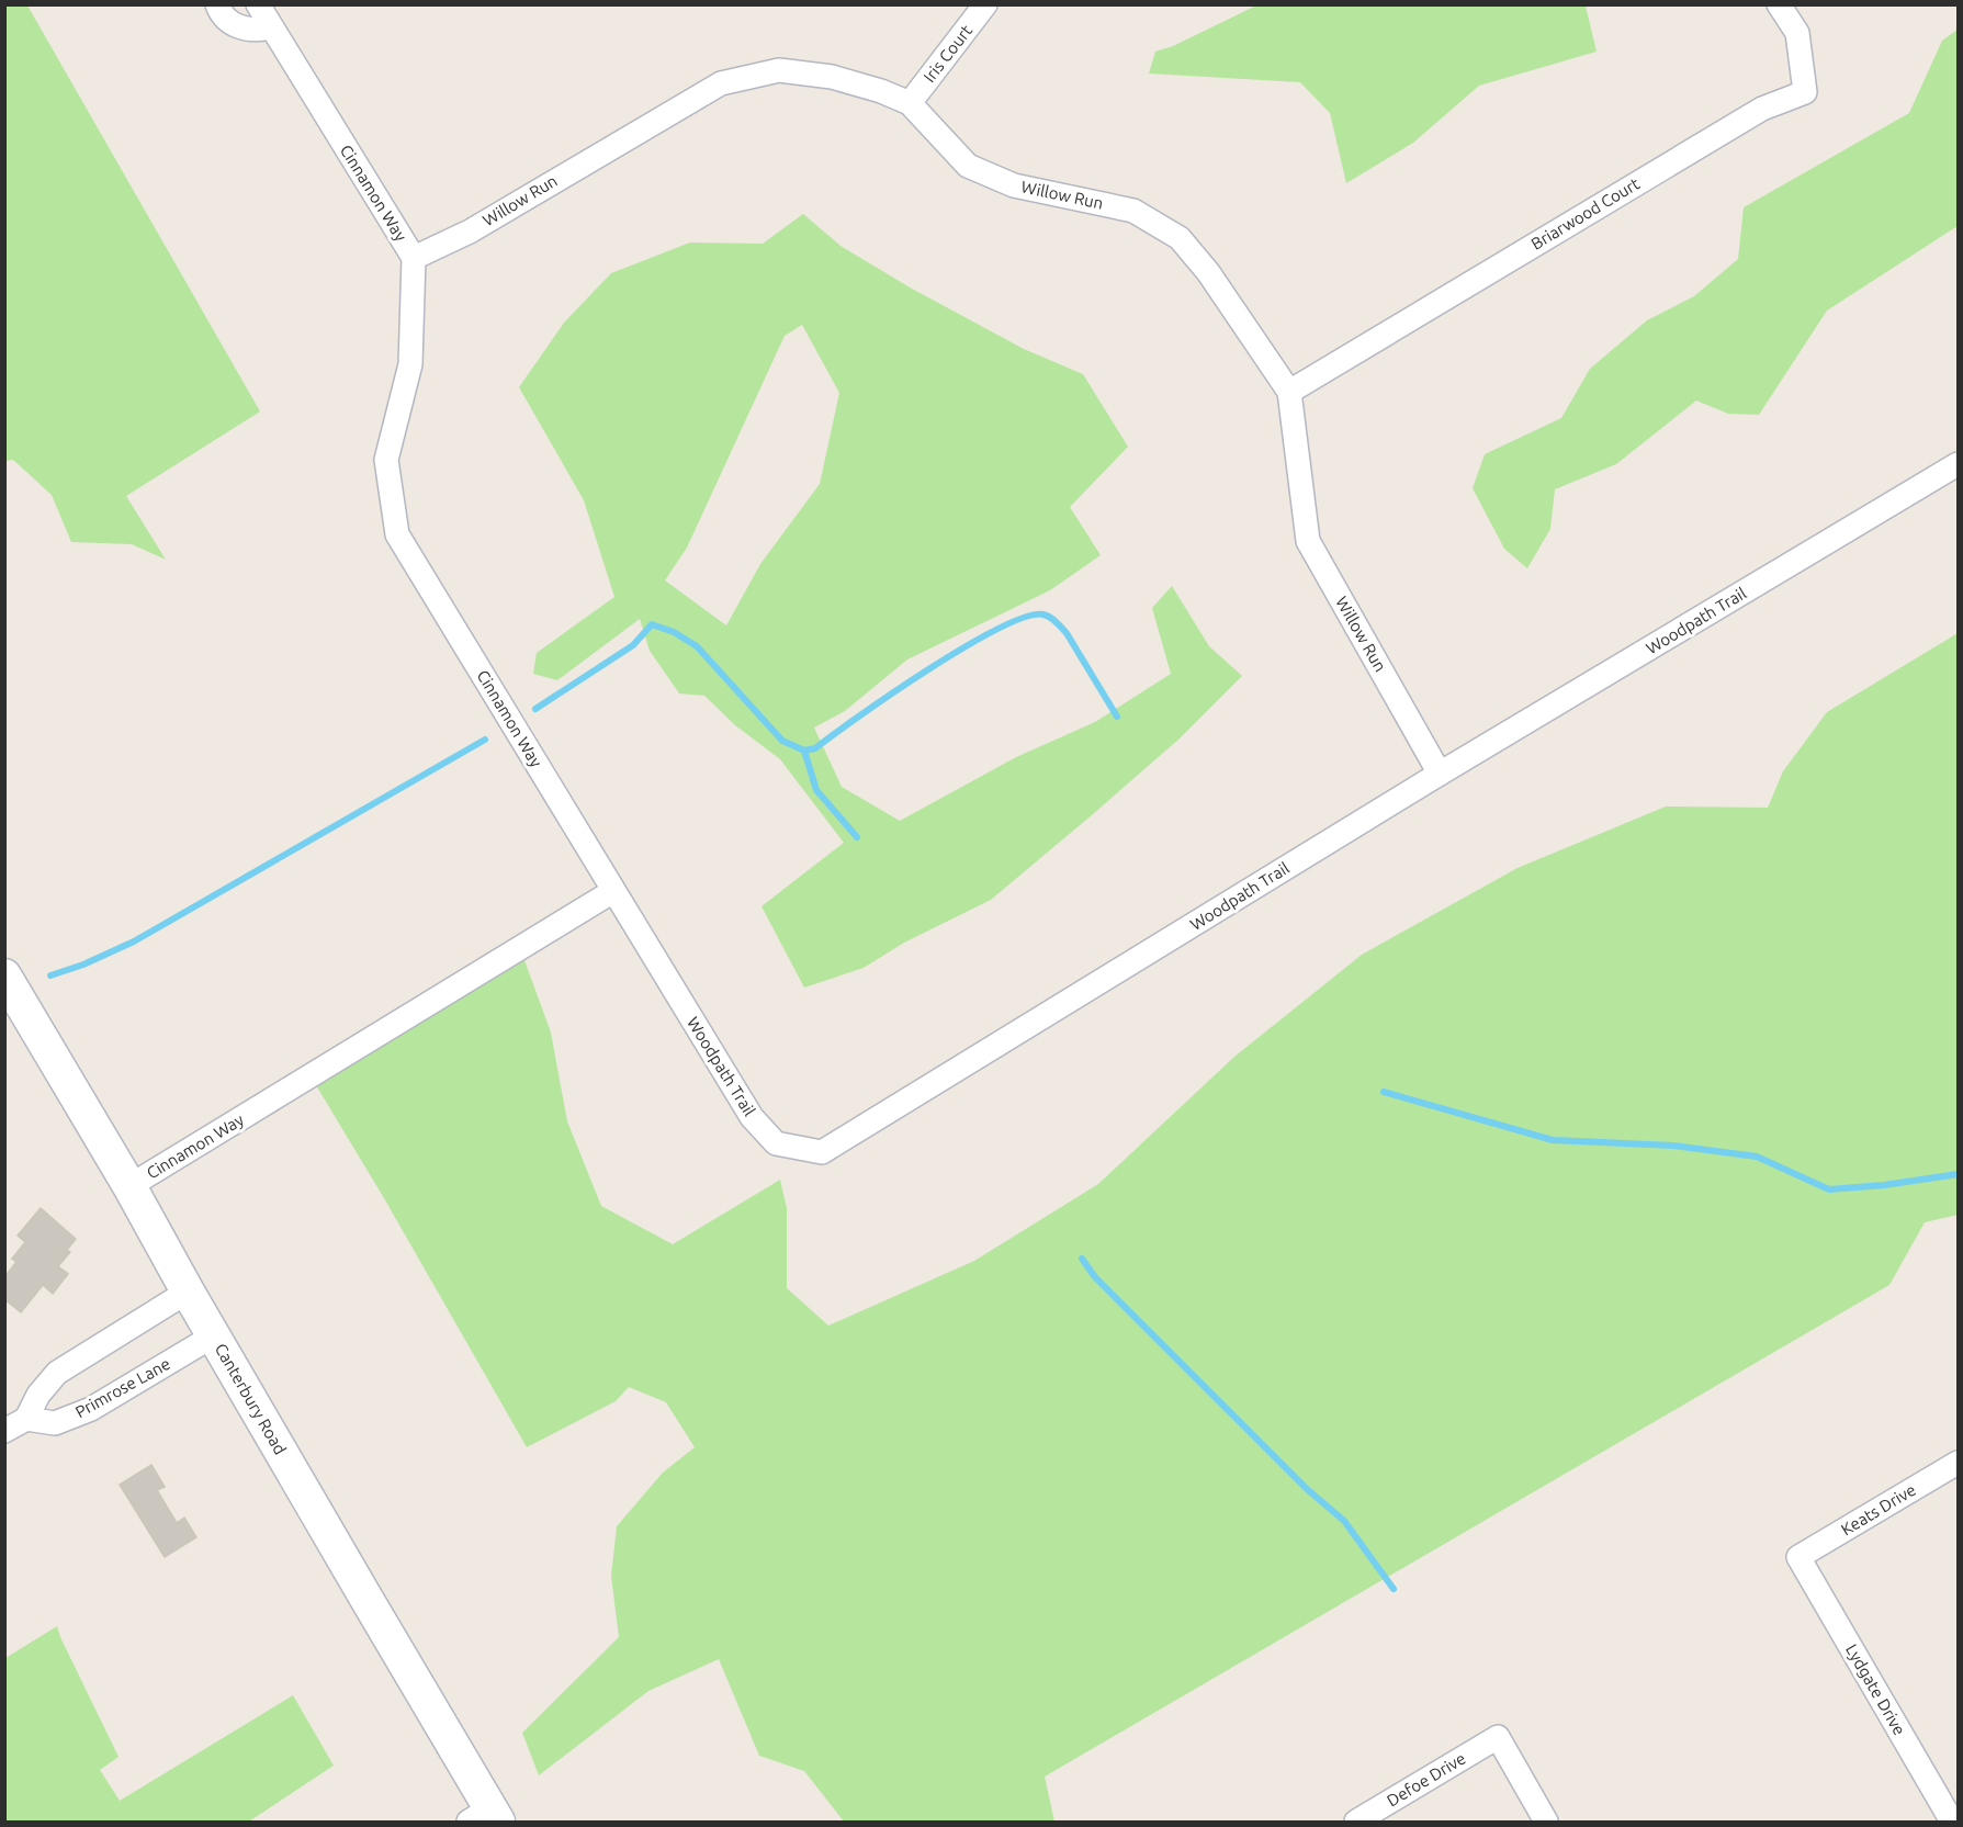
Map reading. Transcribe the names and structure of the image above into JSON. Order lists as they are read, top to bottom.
{
  "streets": {
    "street": [
      "Iris Court",
      "Cinnamon Way",
      "Willow Run",
      "Briarwood Court",
      "Woodpath Trail",
      "Primrose Lane",
      "Canterbury Road",
      "Keats Drive",
      "Lydgate Drive",
      "Defoe Drive"
    ]
  },
  "crossings": [
    ["Iris Court", "Willow Run"],
    ["Cinnamon Way", "Willow Run"],
    ["Cinnamon Way", "Woodpath Trail"],
    ["Cinnamon Way", "Canterbury Road"],
    ["Willow Run", "Briarwood Court"],
    ["Willow Run", "Woodpath Trail"],
    ["Primrose Lane", "Canterbury Road"],
    ["Keats Drive", "Lydgate Drive"]
  ]
}
